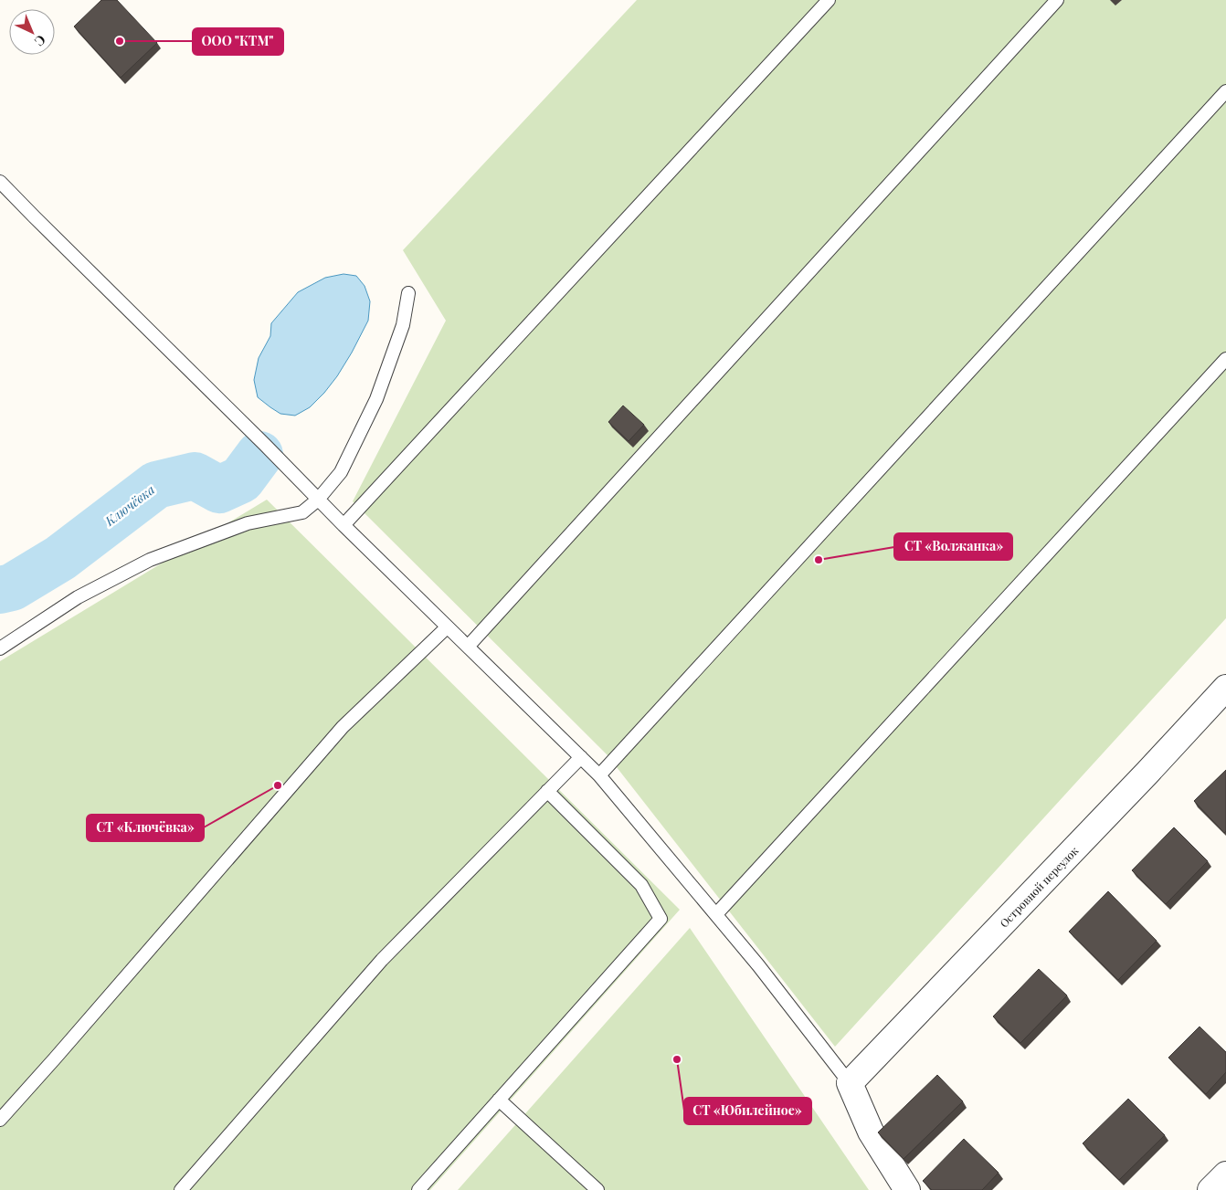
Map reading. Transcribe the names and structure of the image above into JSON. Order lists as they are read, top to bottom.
{
  "streets": {
    "street": ["Островной переулок"]
  },
  "water": ["Ключёвка"],
  "places": [
    "ООО \"КТМ\"",
    "СТ «Волжанка»",
    "СТ «Ключёвка»",
    "СТ «Юбилейное»"
  ],
  "north": "bottom right"
}
